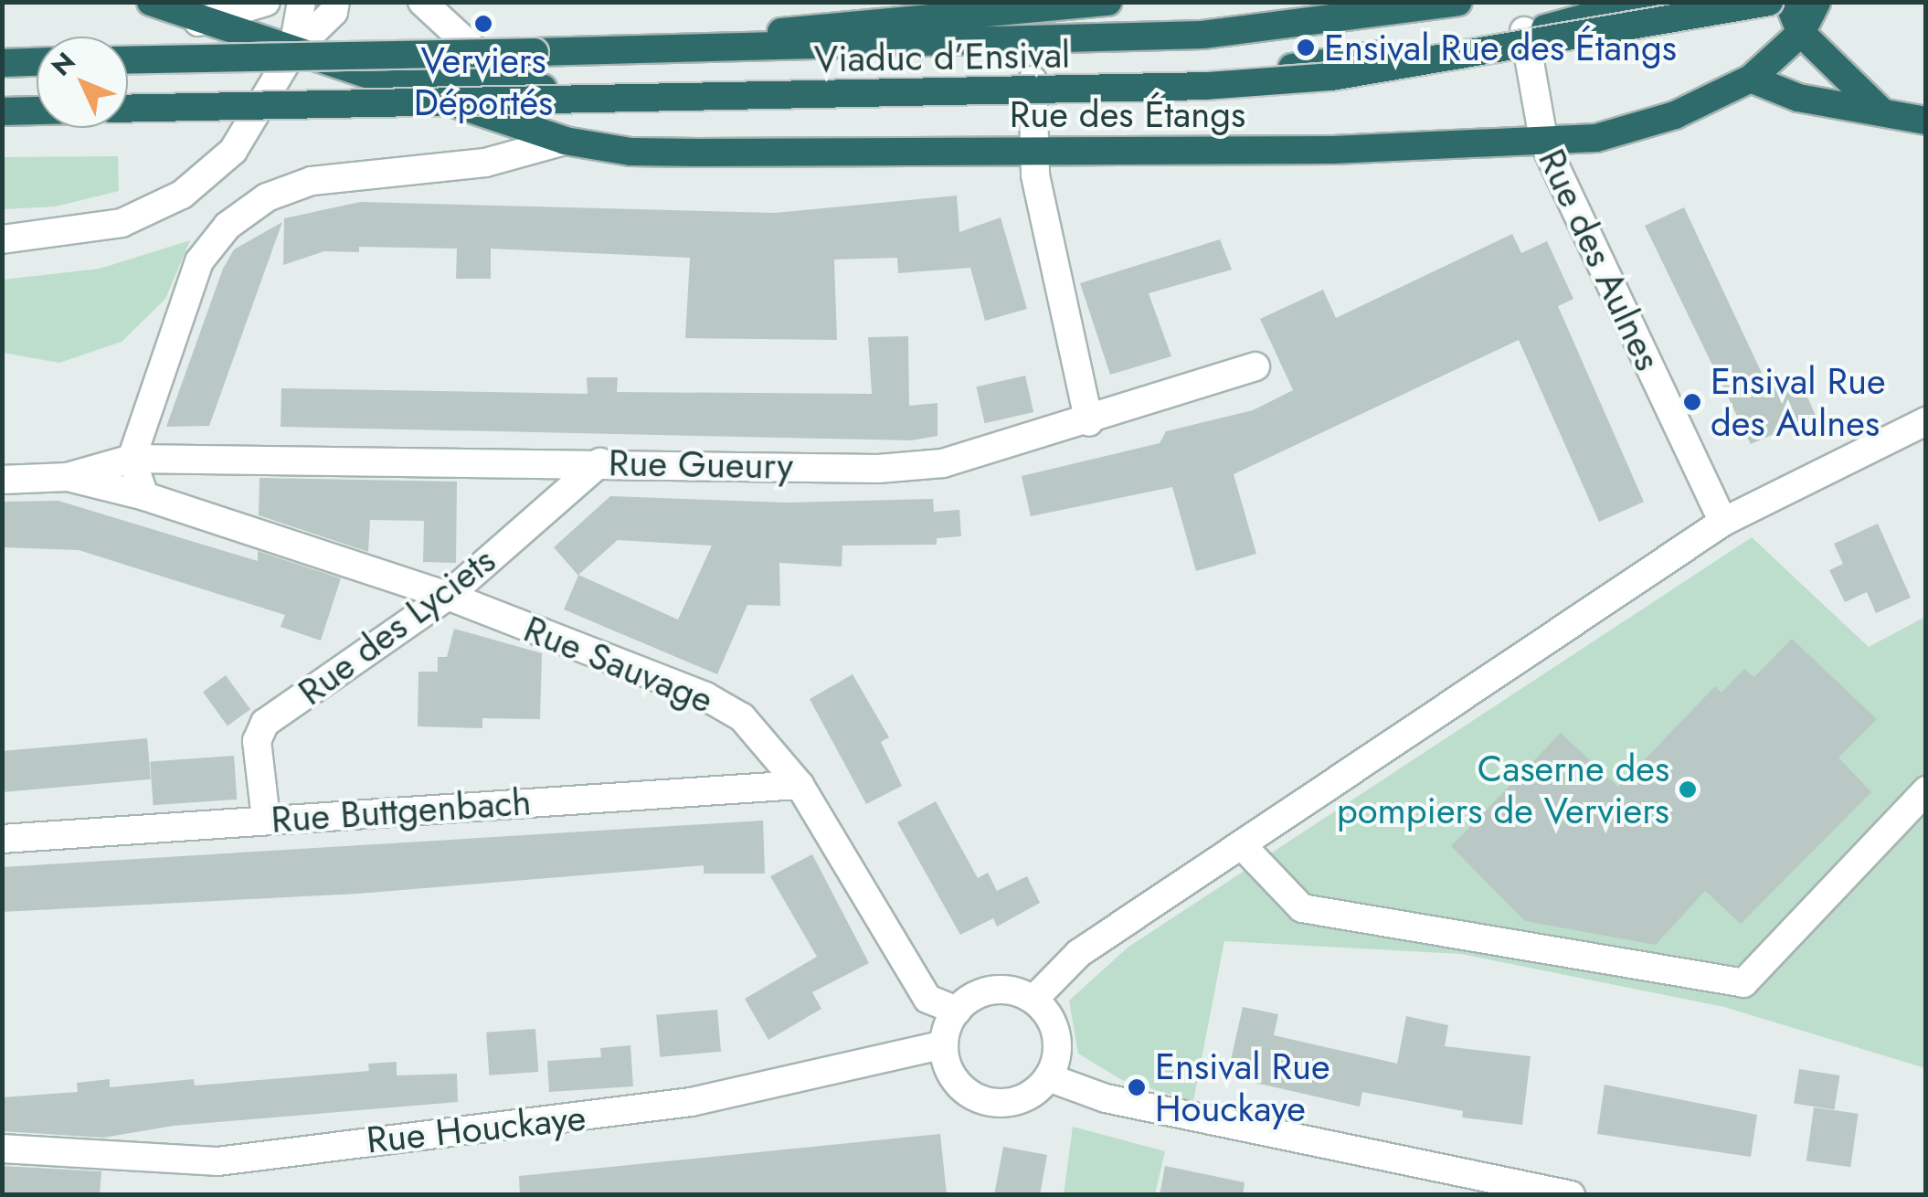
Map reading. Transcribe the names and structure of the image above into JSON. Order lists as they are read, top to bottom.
{
  "streets": {
    "highway": ["Viaduc d’Ensival", "Rue des Étangs"],
    "street": [
      "Rue des Aulnes",
      "Rue Gueury",
      "Rue des Lyciets",
      "Rue Sauvage",
      "Rue Buttgenbach",
      "Rue Houckaye"
    ]
  },
  "crossings": [
    ["Rue des Étangs", "Rue des Aulnes"],
    ["Rue des Étangs", "Rue Gueury"],
    ["Rue Gueury", "Rue des Lyciets"],
    ["Rue Gueury", "Rue Sauvage"],
    ["Rue des Lyciets", "Rue Sauvage"],
    ["Rue des Lyciets", "Rue Buttgenbach"],
    ["Rue Sauvage", "Rue Buttgenbach"],
    ["Rue Sauvage", "Rue Houckaye"]
  ],
  "places": [
    "Verviers Déportés",
    "Ensival Rue des Étangs",
    "Ensival Rue des Aulnes",
    "Caserne des pompiers de Verviers",
    "Ensival Rue Houckaye"
  ],
  "north": "top left"
}
